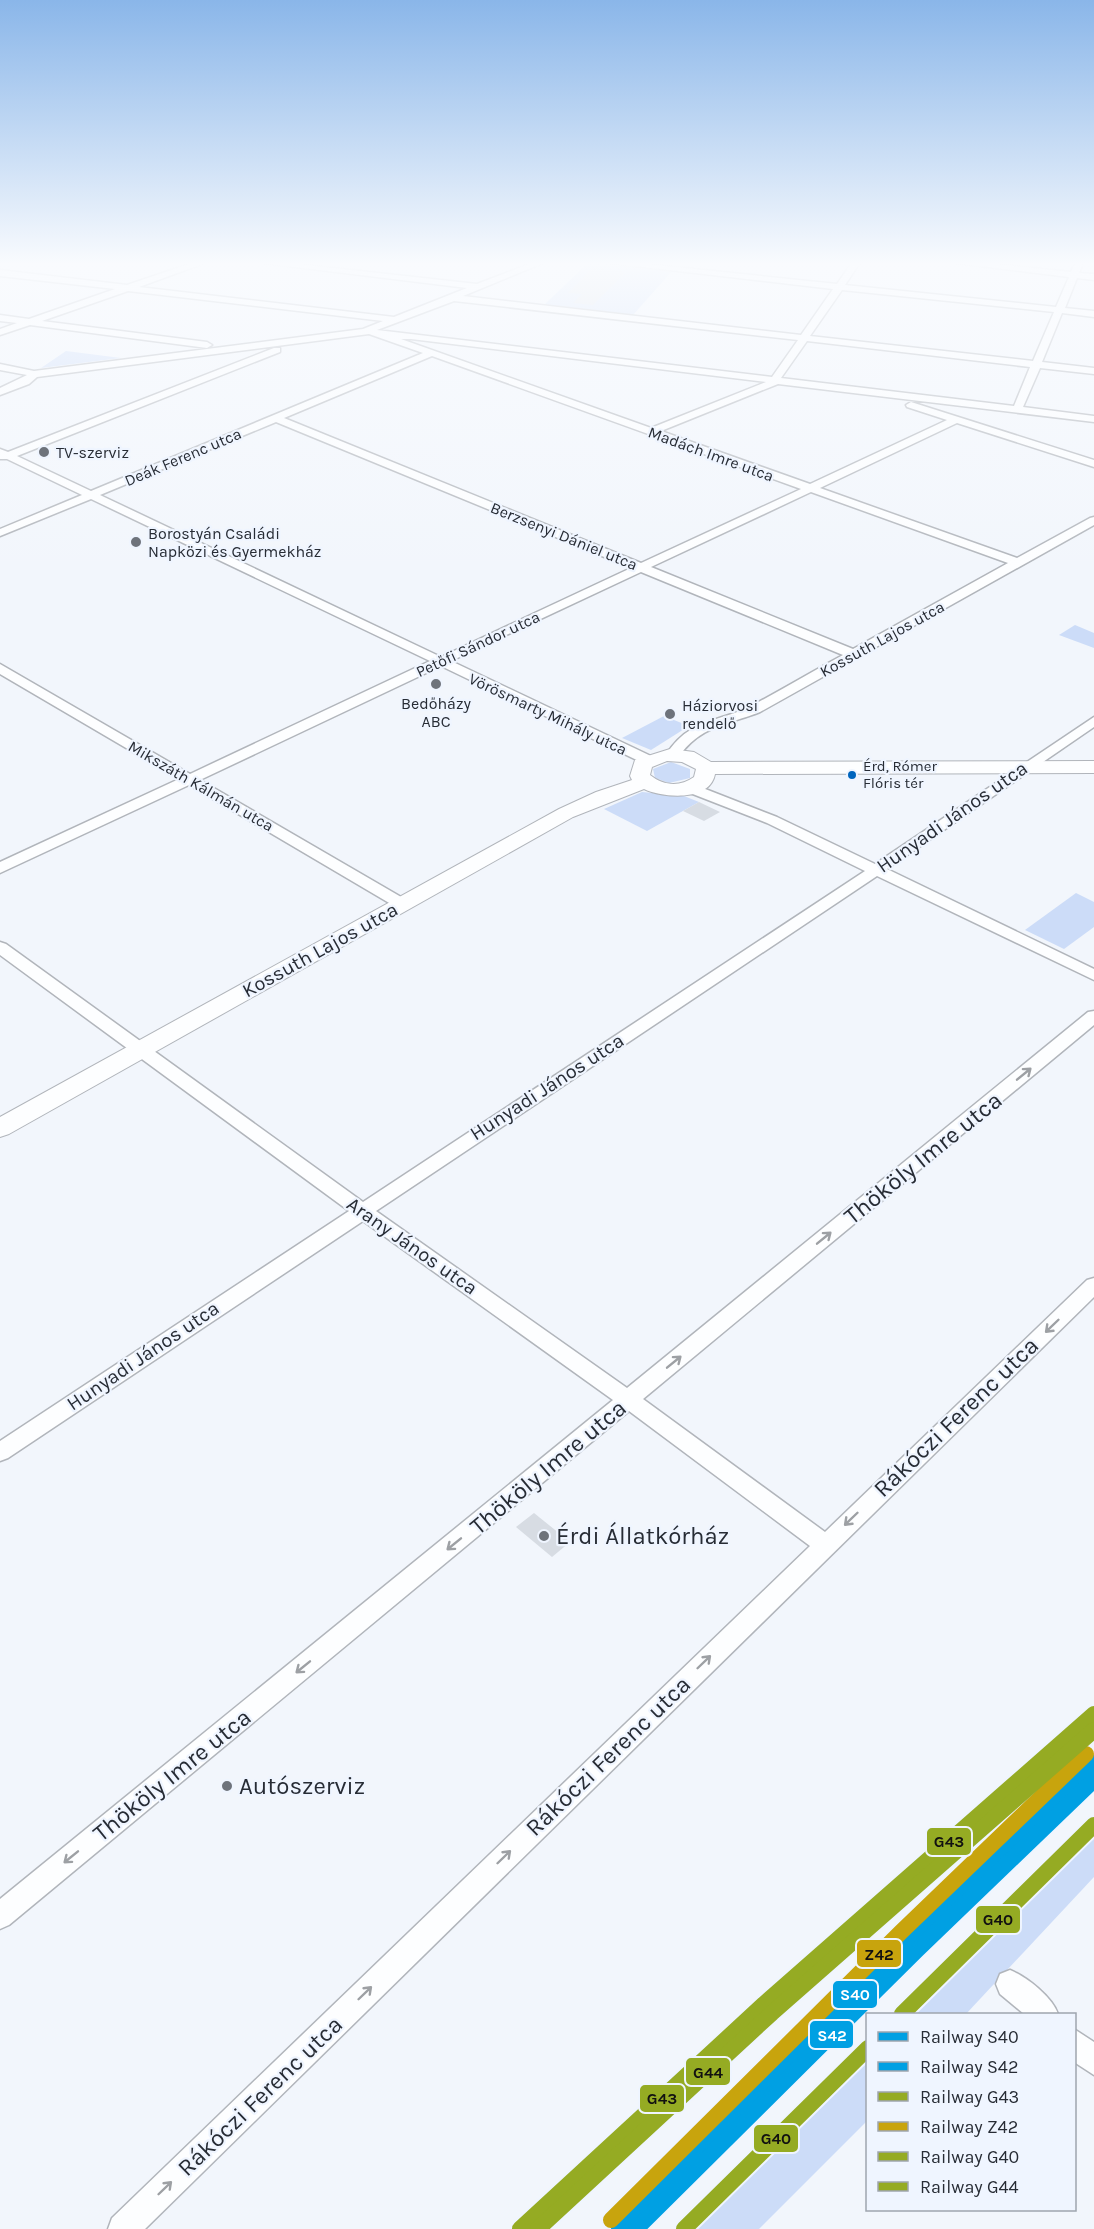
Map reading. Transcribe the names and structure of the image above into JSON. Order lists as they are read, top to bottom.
{
  "streets": {
    "street": [
      "Madách Imre utca",
      "Deák Ferenc utca",
      "Berzsenyi Dániel utca",
      "Kossuth Lajos utca",
      "Petőfi Sándor utca",
      "Vörösmarty Mihály utca",
      "Mikszáth Kálmán utca",
      "Hunyadi János utca",
      "Thököly Imre utca",
      "Arany János utca",
      "Rákóczi Ferenc utca"
    ]
  },
  "crossings": [
    ["Madách Imre utca", "Kossuth Lajos utca"],
    ["Madách Imre utca", "Petőfi Sándor utca"],
    ["Deák Ferenc utca", "Berzsenyi Dániel utca"],
    ["Deák Ferenc utca", "Vörösmarty Mihály utca"],
    ["Berzsenyi Dániel utca", "Kossuth Lajos utca"],
    ["Berzsenyi Dániel utca", "Petőfi Sándor utca"],
    ["Kossuth Lajos utca", "Mikszáth Kálmán utca"],
    ["Kossuth Lajos utca", "Arany János utca"],
    ["Petőfi Sándor utca", "Vörösmarty Mihály utca"],
    ["Petőfi Sándor utca", "Mikszáth Kálmán utca"],
    ["Hunyadi János utca", "Arany János utca"],
    ["Thököly Imre utca", "Arany János utca"],
    ["Arany János utca", "Rákóczi Ferenc utca"]
  ],
  "places": [
    "TV-szerviz",
    "Borostyán Családi Napközi és Gyermekház",
    "Bedőházy ABC",
    "Háziorvosi rendelő",
    "Érd, Rómer Flóris tér",
    "Érdi Állatkórház",
    "Autószerviz"
  ],
  "lines": [
    "rail line G43",
    "rail line G44",
    "rail line Z42",
    "rail line S40",
    "rail line S42",
    "rail line G40"
  ],
  "legend": [
    "Railway S40",
    "Railway S42",
    "Railway G43",
    "Railway Z42",
    "Railway G40",
    "Railway G44"
  ]
}
